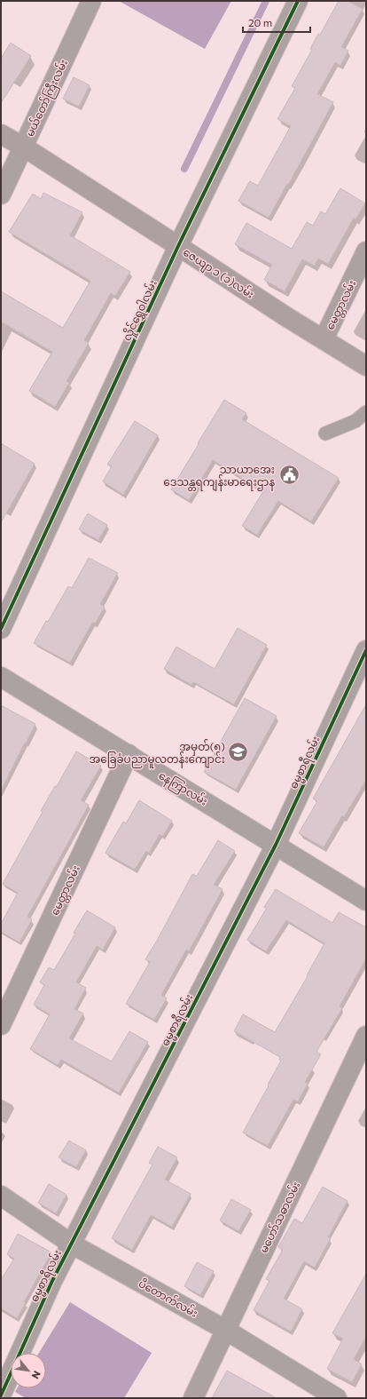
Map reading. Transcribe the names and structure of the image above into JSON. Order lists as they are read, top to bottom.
{
  "streets": {
    "street": [
      "မယ်တော်ကြီးလမ်း",
      "ဇေယျာ ၁ (၁)လမ်း",
      "မေတ္တာလမ်း",
      "လှိုင်ရွှေဝါလမ်း",
      "ဓမ္မစာရီလမ်း",
      "နေကြာလမ်း",
      "မဟော်သဓာလမ်း",
      "ပိတောက်လမ်း"
    ]
  },
  "crossings": [
    ["မယ်တော်ကြီးလမ်း", "ဇေယျာ ၁ (၁)လမ်း"],
    ["ဇေယျာ ၁ (၁)လမ်း", "မေတ္တာလမ်း"],
    ["ဇေယျာ ၁ (၁)လမ်း", "လှိုင်ရွှေဝါလမ်း"],
    ["မေတ္တာလမ်း", "နေကြာလမ်း"],
    ["ဓမ္မစာရီလမ်း", "နေကြာလမ်း"],
    ["ဓမ္မစာရီလမ်း", "ပိတောက်လမ်း"],
    ["မဟော်သဓာလမ်း", "ပိတောက်လမ်း"]
  ],
  "places": {
    "public building": ["သာယာအေး ဒေသန္တရကျန်းမာရေးဌာန"],
    "school or university": ["အမှတ်(၅) အခြေခံပညာမူလတန်းကျောင်း"]
  },
  "scale_bar": "20 m",
  "north": "bottom right"
}
